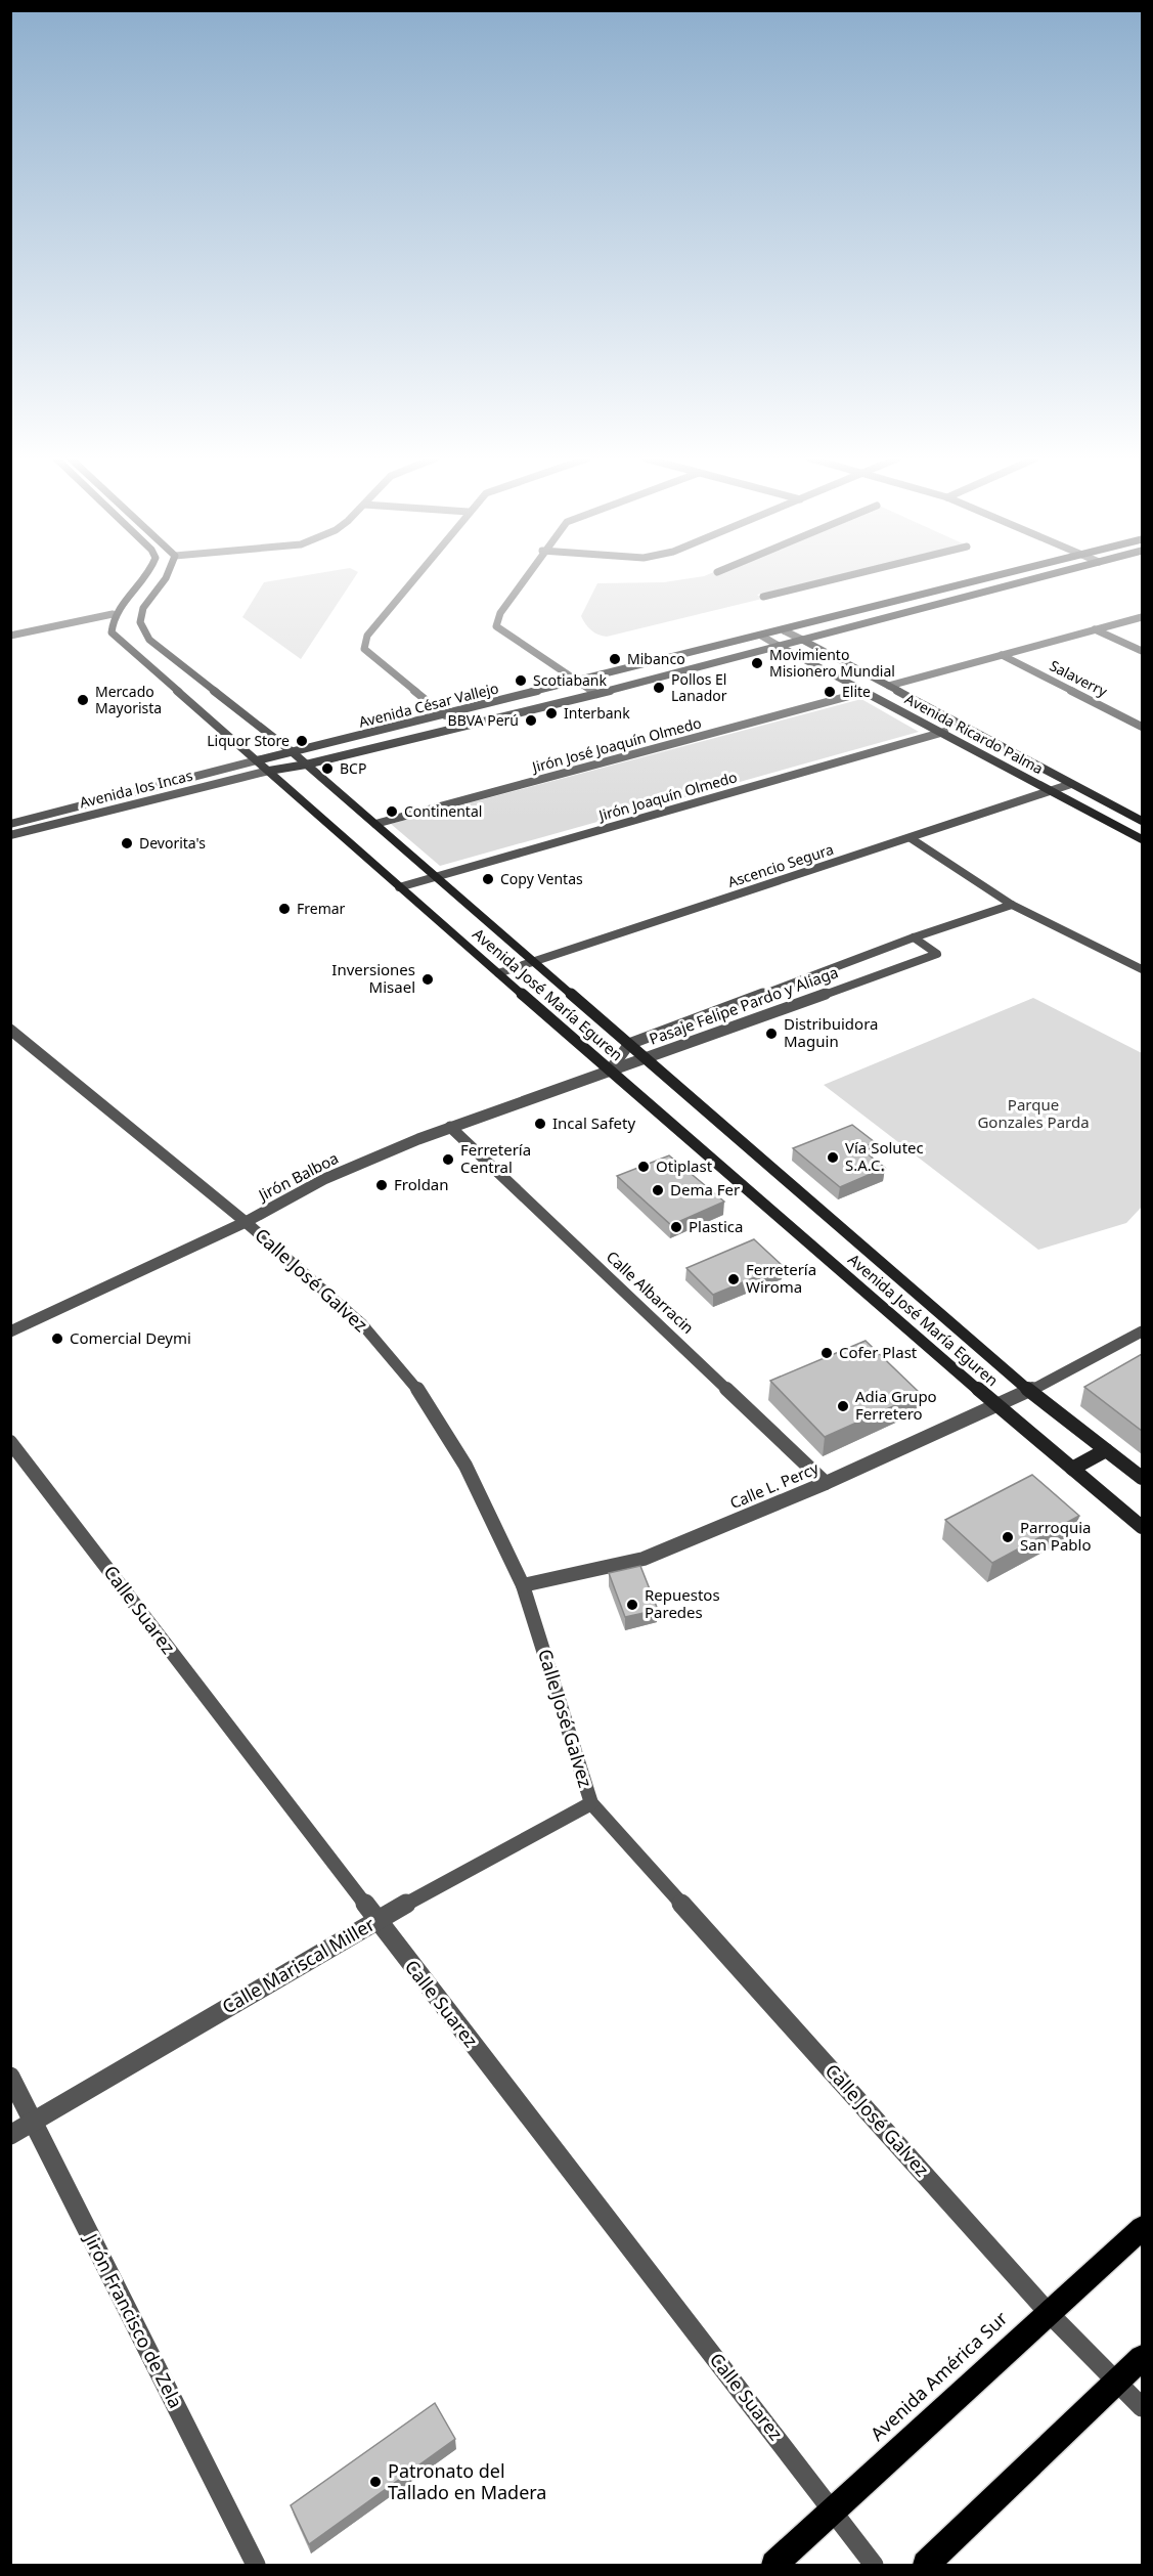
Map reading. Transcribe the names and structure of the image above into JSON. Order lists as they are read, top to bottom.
{
  "streets": {
    "main road": [
      "Avenida César Vallejo",
      "Avenida Ricardo Palma",
      "Avenida José María Eguren",
      "Avenida América Sur"
    ],
    "street": [
      "Salaverry",
      "Jirón José Joaquín Olmedo",
      "Avenida los Incas",
      "Jirón Joaquín Olmedo",
      "Ascencio Segura",
      "Pasaje Felipe Pardo y Aliaga",
      "Jirón Balboa",
      "Calle José Galvez",
      "Calle Albarracin",
      "Calle L. Percy",
      "Calle Suarez",
      "Calle Mariscal Miller",
      "Jirón Francisco de Zela"
    ]
  },
  "crossings": [
    ["Avenida César Vallejo", "Avenida Ricardo Palma"],
    ["Avenida César Vallejo", "Avenida los Incas"],
    ["Avenida César Vallejo", "Avenida José María Eguren"],
    ["Avenida Ricardo Palma", "Jirón José Joaquín Olmedo"],
    ["Avenida Ricardo Palma", "Jirón Joaquín Olmedo"],
    ["Avenida Ricardo Palma", "Ascencio Segura"],
    ["Jirón José Joaquín Olmedo", "Avenida José María Eguren"],
    ["Avenida los Incas", "Avenida José María Eguren"],
    ["Jirón Joaquín Olmedo", "Avenida José María Eguren"],
    ["Ascencio Segura", "Avenida José María Eguren"],
    ["Avenida José María Eguren", "Pasaje Felipe Pardo y Aliaga"],
    ["Avenida José María Eguren", "Jirón Balboa"],
    ["Avenida José María Eguren", "Calle L. Percy"],
    ["Pasaje Felipe Pardo y Aliaga", "Jirón Balboa"],
    ["Jirón Balboa", "Calle José Galvez"],
    ["Jirón Balboa", "Calle Albarracin"],
    ["Calle José Galvez", "Calle L. Percy"],
    ["Calle José Galvez", "Calle Mariscal Miller"],
    ["Calle José Galvez", "Avenida América Sur"],
    ["Calle Albarracin", "Calle L. Percy"],
    ["Calle Suarez", "Calle Mariscal Miller"],
    ["Calle Suarez", "Avenida América Sur"],
    ["Calle Mariscal Miller", "Jirón Francisco de Zela"]
  ],
  "parks": ["Parque Gonzales Parda"],
  "places": [
    "Mibanco",
    "Movimiento Misionero Mundial",
    "Scotiabank",
    "Pollos El Lanador",
    "Elite",
    "Mercado Mayorista",
    "Interbank",
    "BBVA Perú",
    "Liquor Store",
    "BCP",
    "Continental",
    "Devorita's",
    "Copy Ventas",
    "Fremar",
    "Inversiones Misael",
    "Distribuidora Maguin",
    "Incal Safety",
    "Vía Solutec S.A.C.",
    "Ferretería Central",
    "Otiplast",
    "Froldan",
    "Dema Fer",
    "Plastica",
    "Ferretería Wiroma",
    "Comercial Deymi",
    "Cofer Plast",
    "Adia Grupo Ferretero",
    "Parroquia San Pablo",
    "Repuestos Paredes",
    "Patronato del Tallado en Madera"
  ]
}
